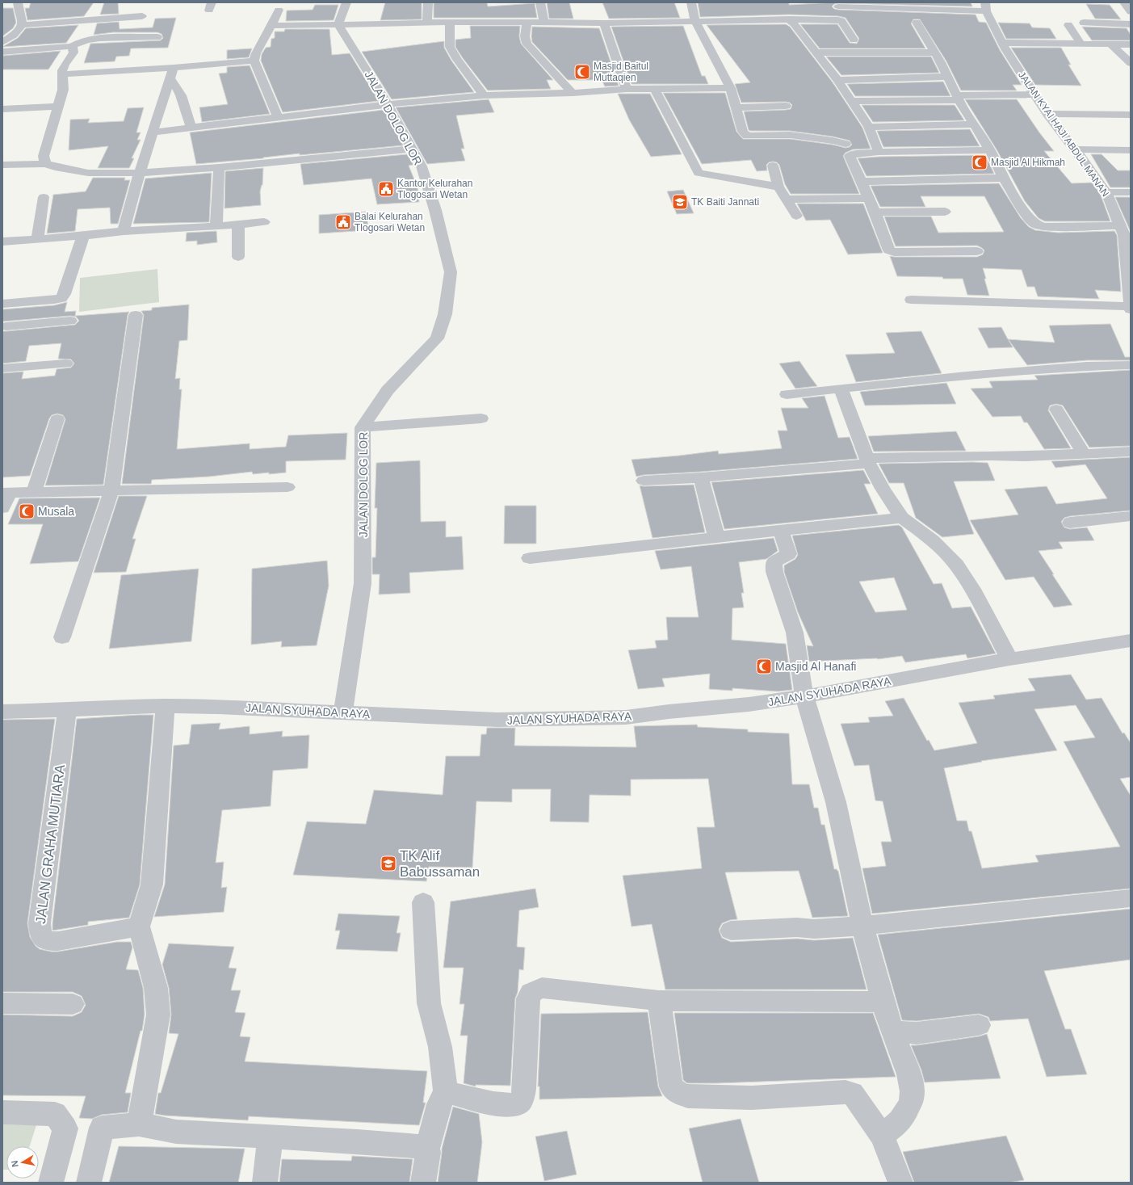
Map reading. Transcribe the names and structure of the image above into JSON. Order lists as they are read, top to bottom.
{
  "streets": {
    "street": [
      "JALAN DOLOG LOR",
      "JALAN KYAI HAJI ABDUL MANAN",
      "JALAN SYUHADA RAYA",
      "JALAN GRAHA MUTIARA"
    ]
  },
  "crossings": [
    ["JALAN DOLOG LOR", "JALAN SYUHADA RAYA"],
    ["JALAN SYUHADA RAYA", "JALAN GRAHA MUTIARA"]
  ],
  "places": {
    "mosque": [
      "Masjid Baitul Muttaqien",
      "Masjid Al Hikmah",
      "Musala",
      "Masjid Al Hanafi"
    ],
    "public building": ["Kantor Kelurahan Tlogosari Wetan", "Balai Kelurahan Tlogosari Wetan"],
    "school or university": ["TK Baiti Jannati", "TK Alif Babussaman"]
  },
  "north": "left"
}
